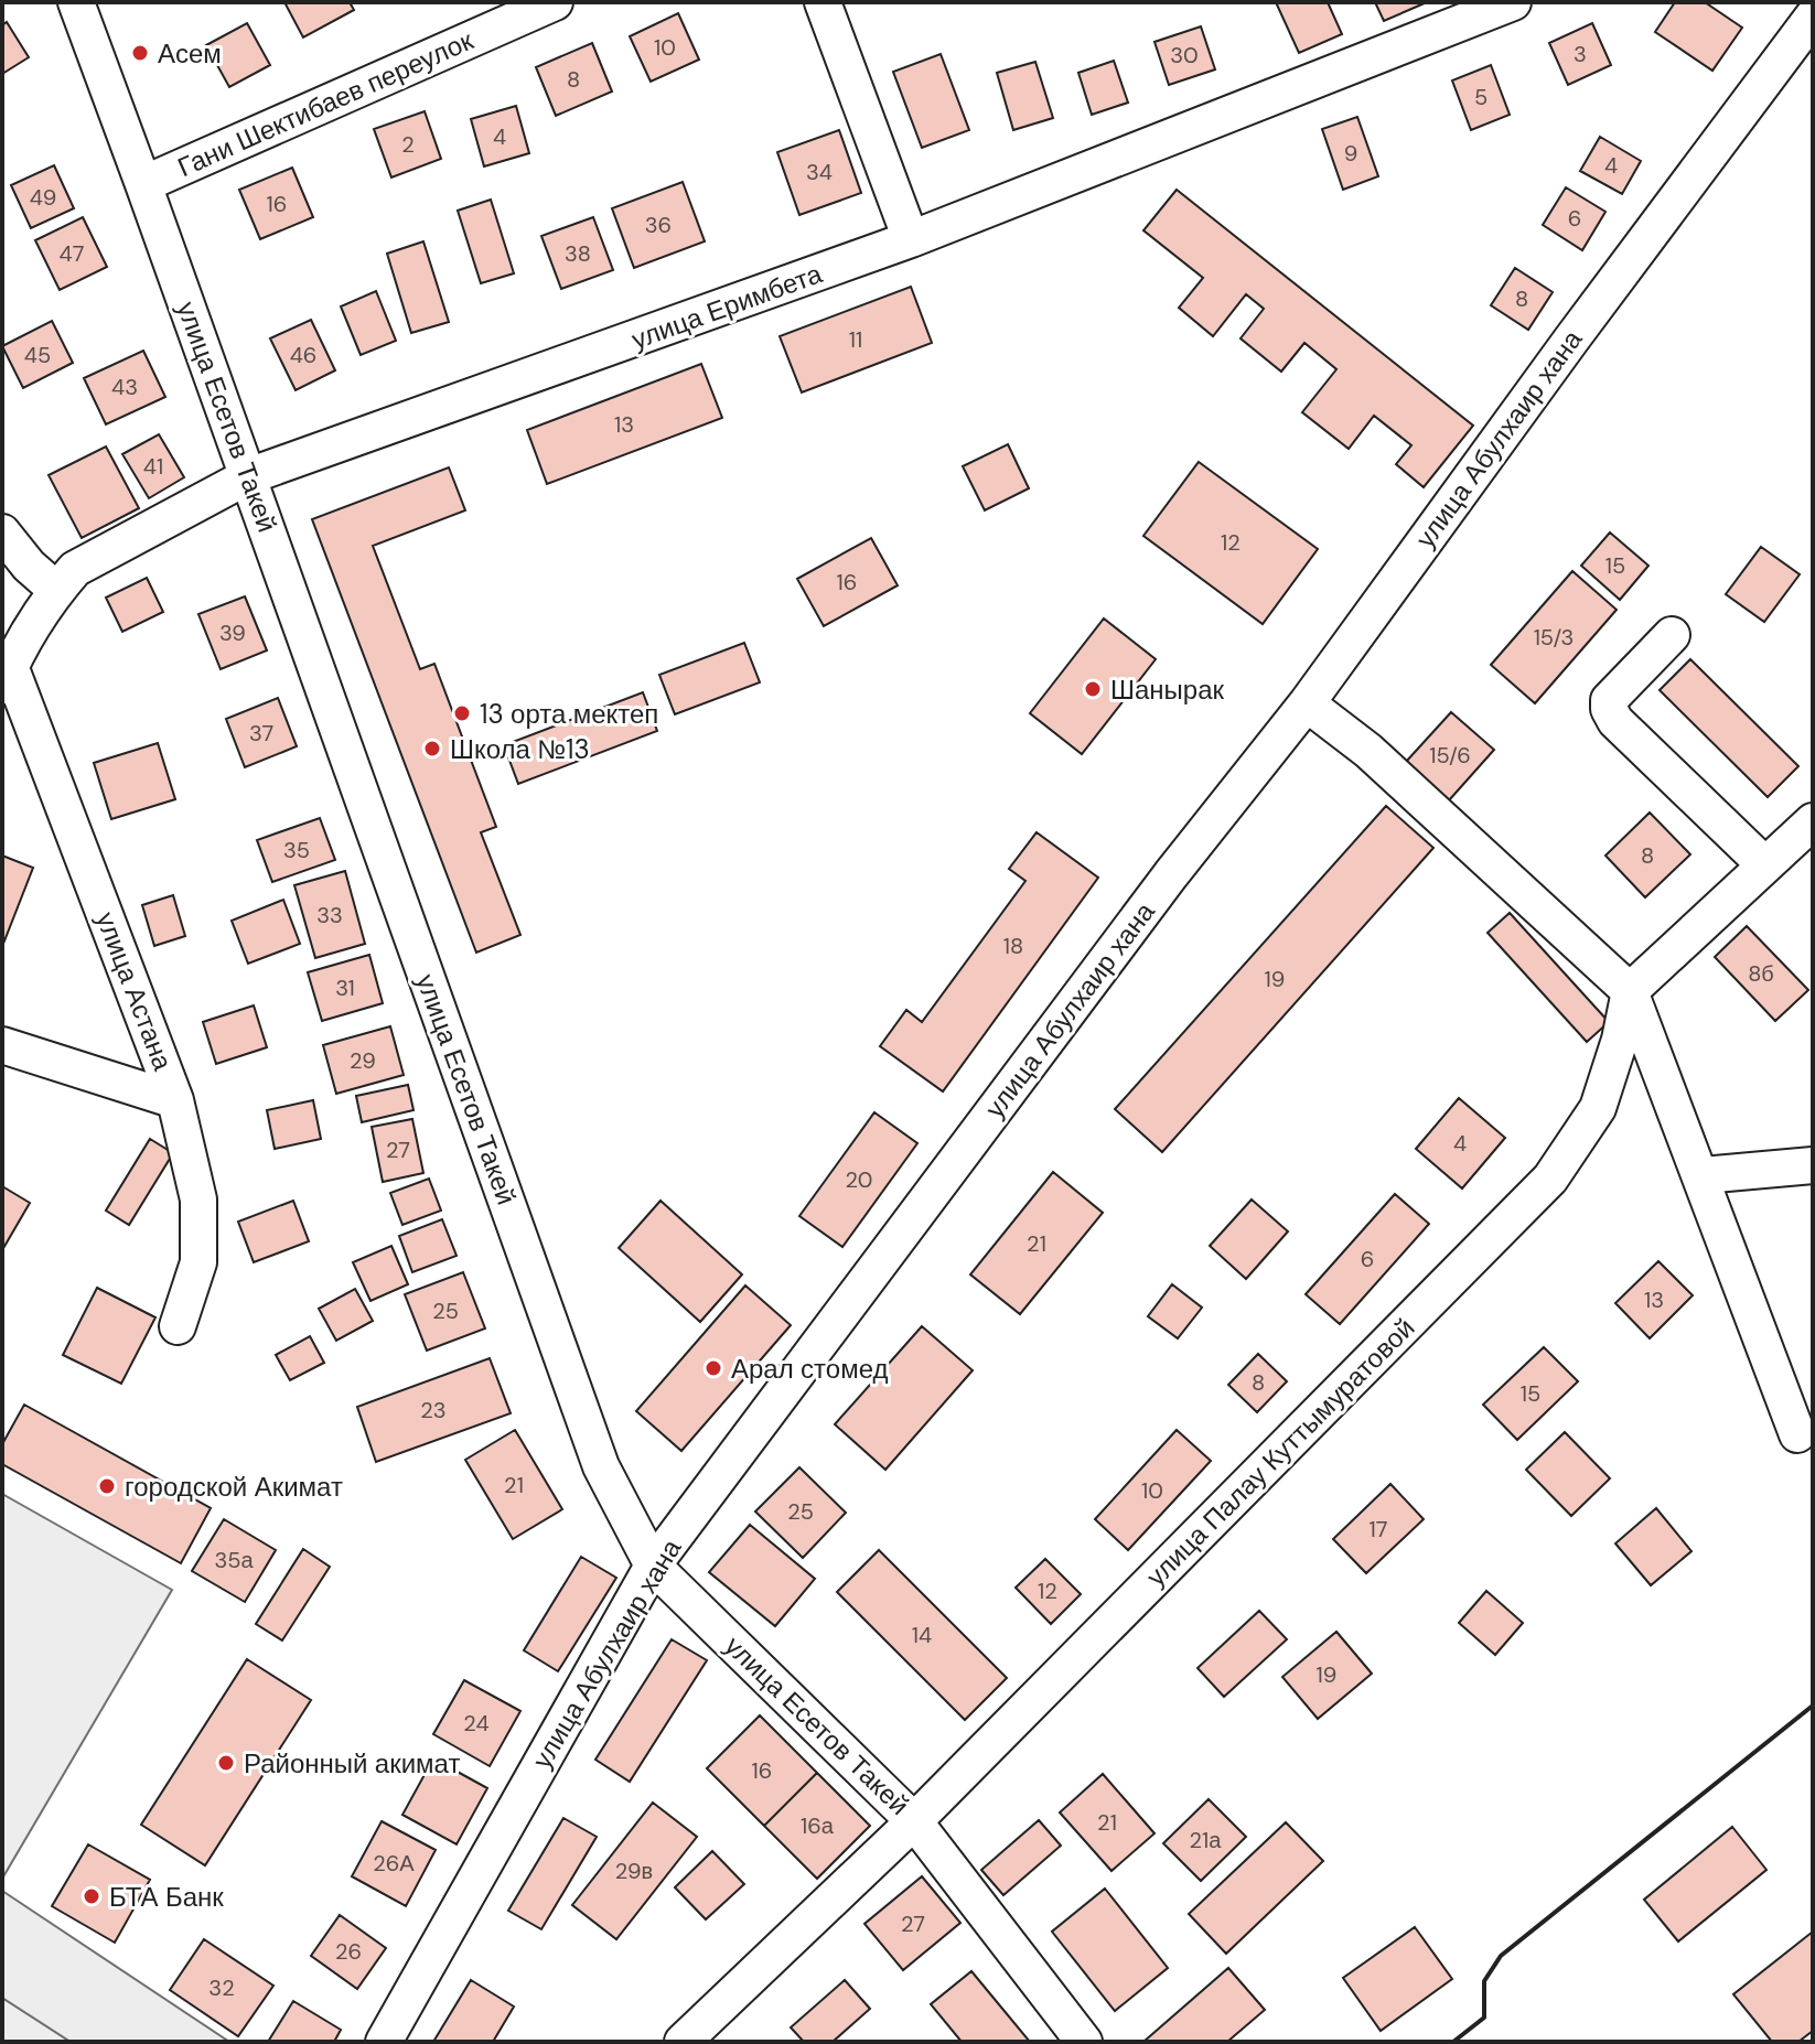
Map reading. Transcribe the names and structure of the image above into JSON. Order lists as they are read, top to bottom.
{
  "streets": {
    "street": [
      "Гани Шектибаев переулок",
      "улица Еримбета",
      "улица Есетов Такей",
      "улица Абулхаир хана",
      "улица Астана",
      "улица Палау Куттымуратовой"
    ]
  },
  "crossings": [
    ["Гани Шектибаев переулок", "улица Есетов Такей"],
    ["улица Еримбета", "улица Есетов Такей"],
    ["улица Еримбета", "улица Астана"],
    ["улица Есетов Такей", "улица Абулхаир хана"],
    ["улица Есетов Такей", "улица Палау Куттымуратовой"]
  ],
  "places": [
    "Асем",
    "Шанырак",
    "13 орта мектеп",
    "Школа №13",
    "Арал стомед",
    "городской Акимат",
    "Районный акимат",
    "БТА Банк"
  ],
  "house_numbers": [
    "10",
    "3",
    "30",
    "8",
    "5",
    "4",
    "2",
    "9",
    "4",
    "34",
    "49",
    "16",
    "6",
    "36",
    "47",
    "38",
    "8",
    "11",
    "45",
    "46",
    "43",
    "13",
    "41",
    "12",
    "15",
    "16",
    "39",
    "15/3",
    "37",
    "15/6",
    "35",
    "8",
    "33",
    "18",
    "8б",
    "19",
    "31",
    "29",
    "4",
    "27",
    "20",
    "21",
    "6",
    "13",
    "25",
    "8",
    "15",
    "23",
    "21",
    "10",
    "25",
    "17",
    "35а",
    "12",
    "14",
    "19",
    "24",
    "16",
    "21",
    "16а",
    "21а",
    "26А",
    "29в",
    "27",
    "26",
    "32"
  ]
}
